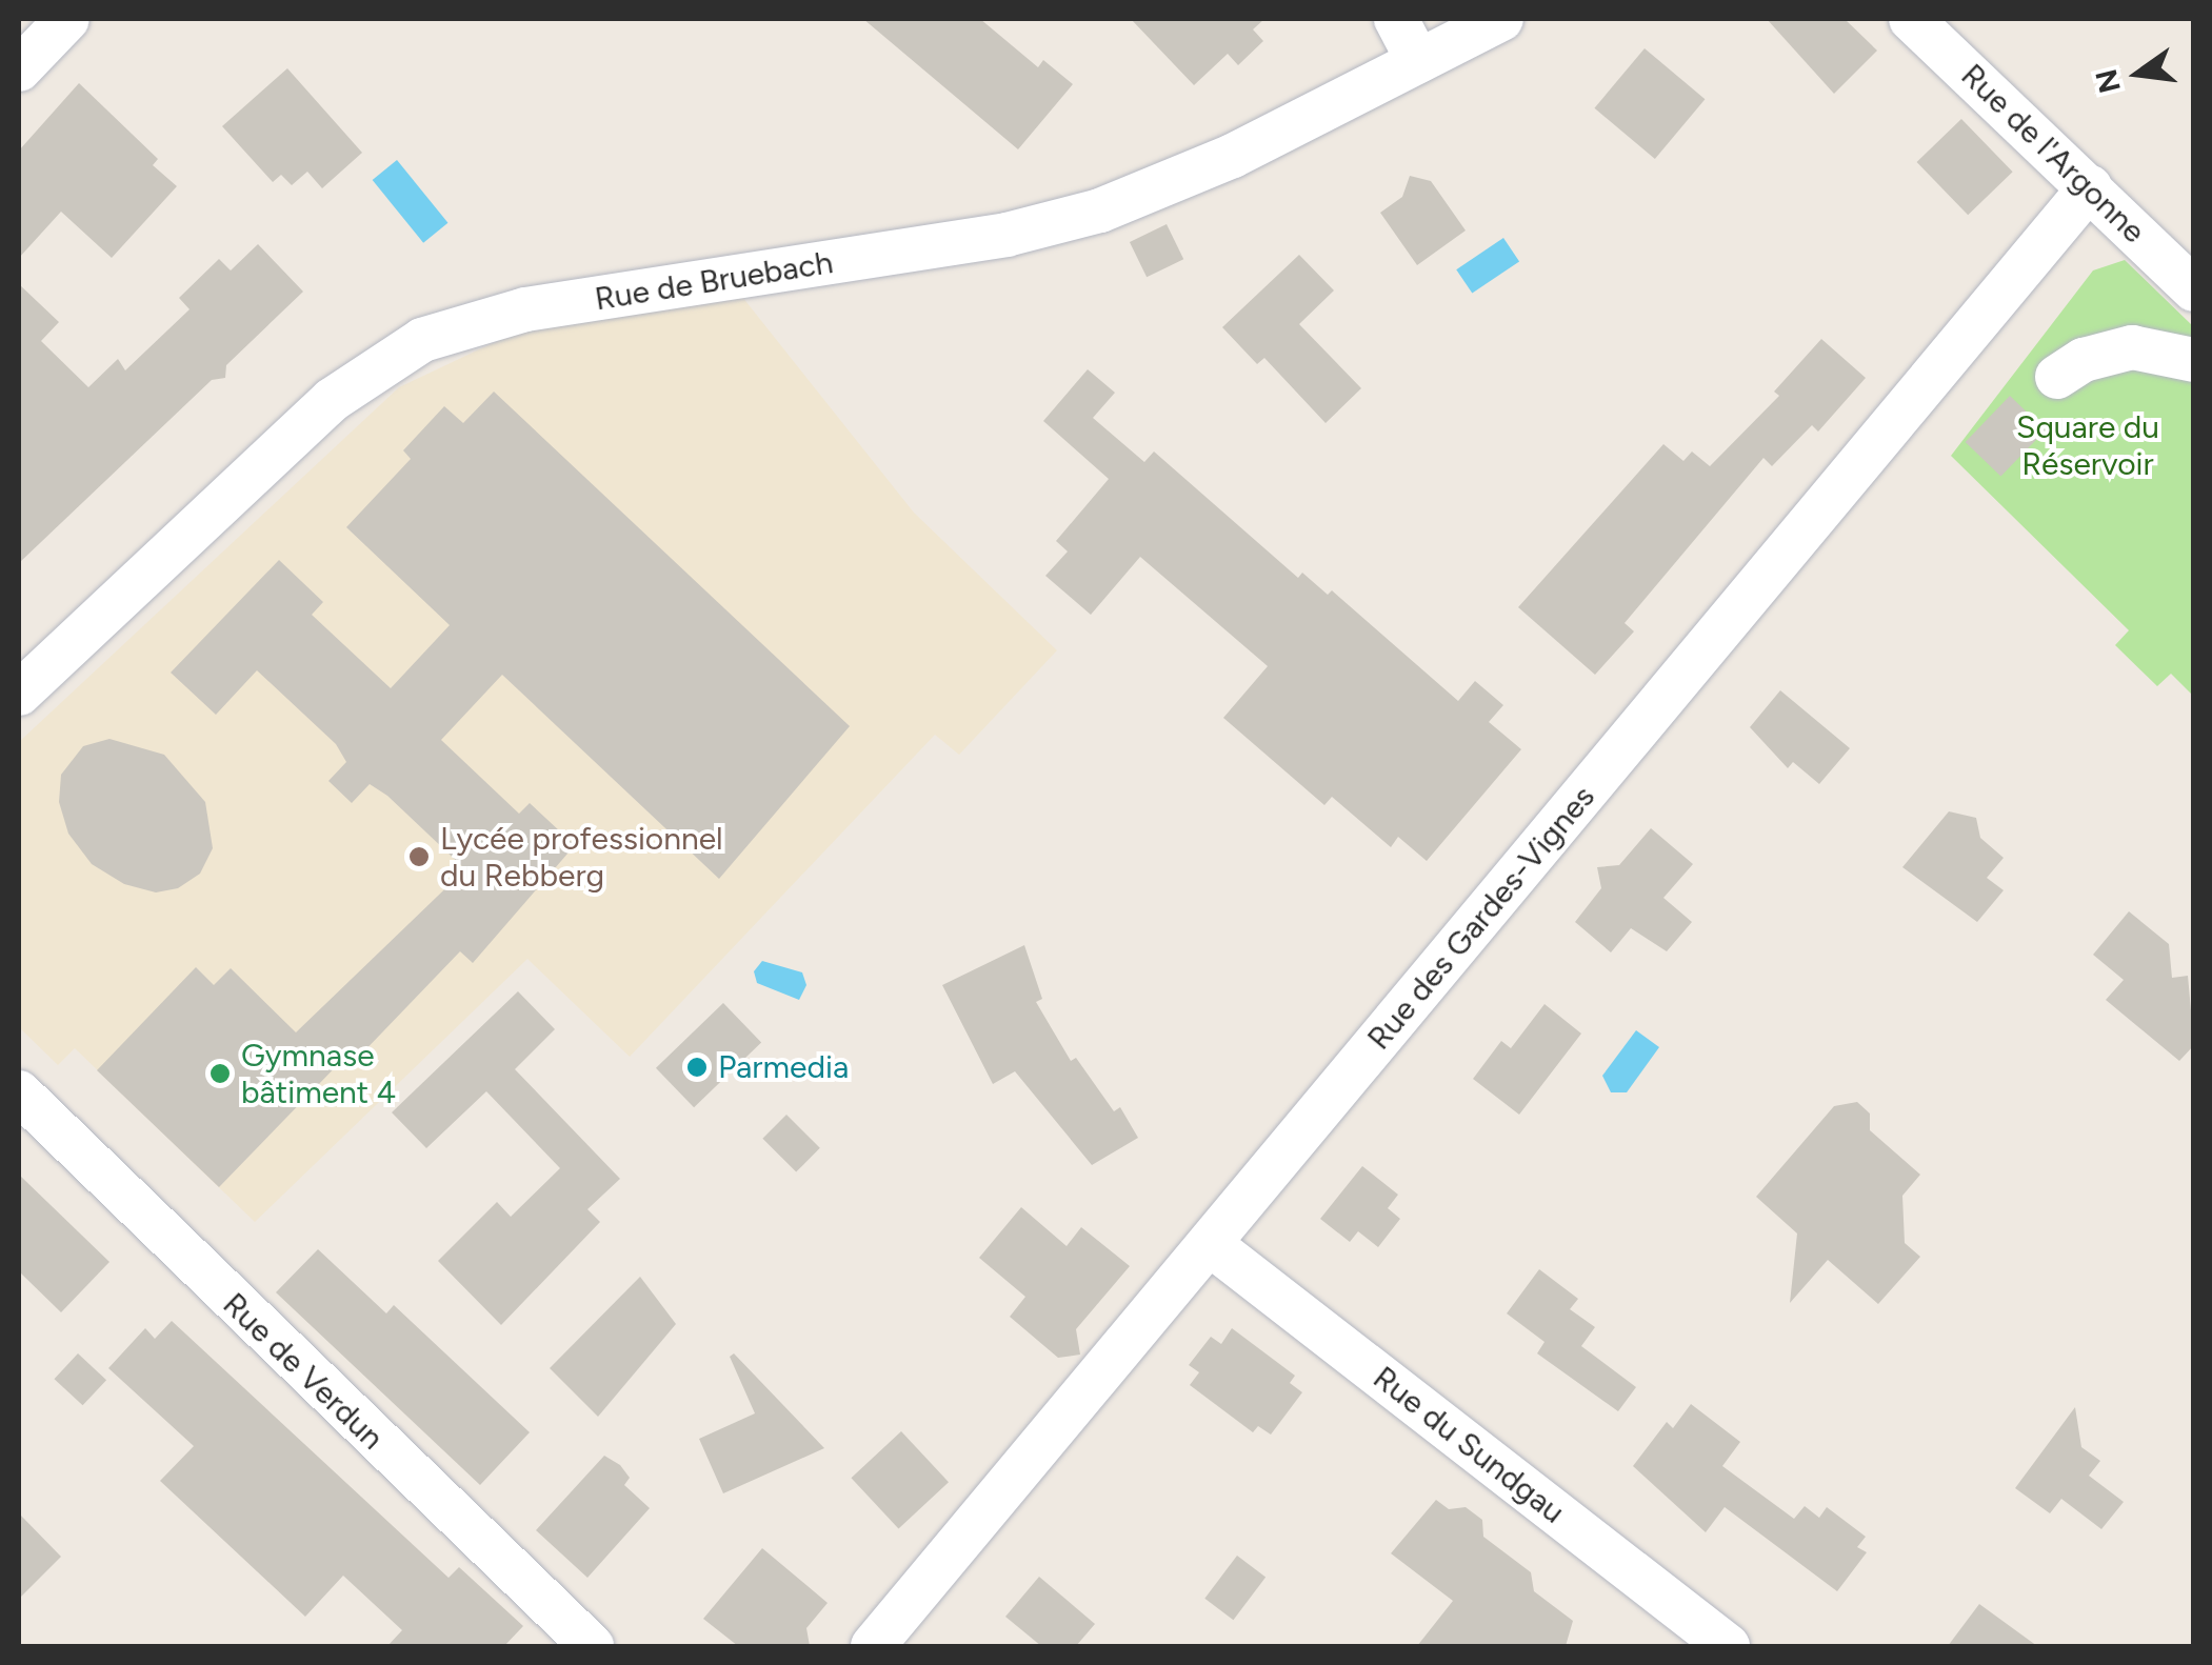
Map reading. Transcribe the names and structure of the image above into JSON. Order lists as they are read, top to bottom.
{
  "streets": {
    "street": [
      "Rue de l'Argonne",
      "Rue de Bruebach",
      "Rue des Gardes-Vignes",
      "Rue de Verdun",
      "Rue du Sundgau"
    ]
  },
  "crossings": [
    ["Rue de l'Argonne", "Rue des Gardes-Vignes"],
    ["Rue des Gardes-Vignes", "Rue du Sundgau"]
  ],
  "parks": ["Square du Réservoir"],
  "places": ["Lycée professionnel du Rebberg", "Parmedia", "Gymnase bâtiment 4"],
  "north": "left"
}
